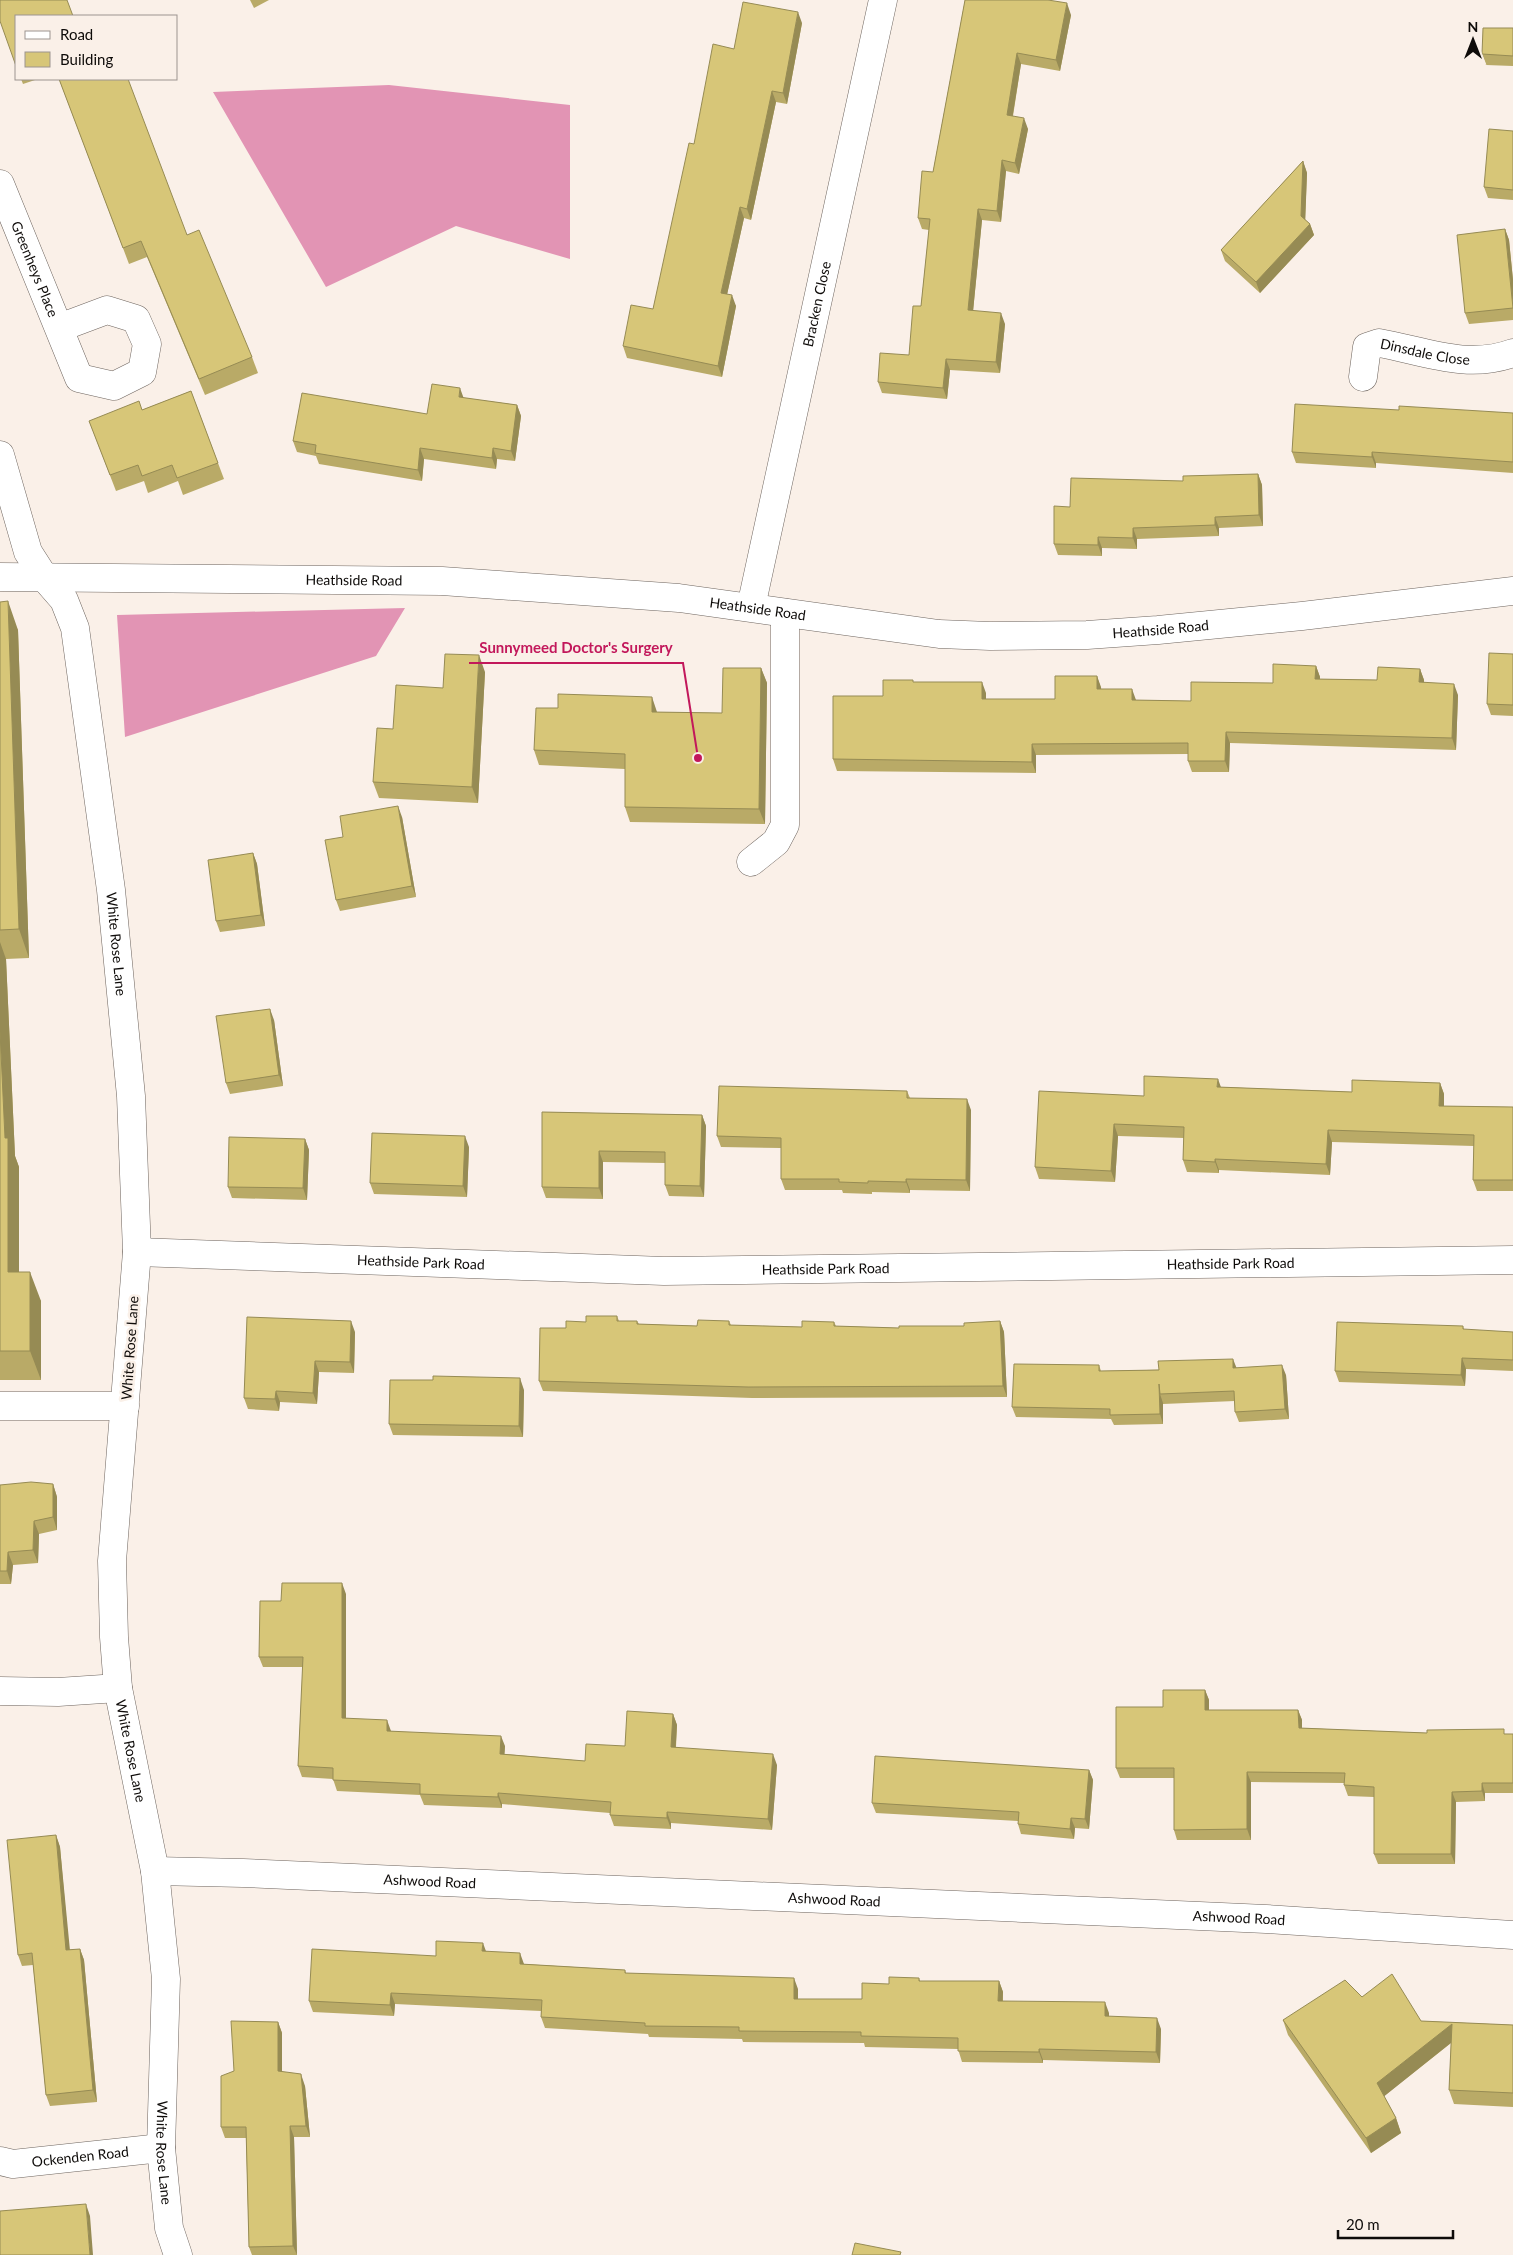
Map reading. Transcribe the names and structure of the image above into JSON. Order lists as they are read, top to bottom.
{
  "streets": {
    "street": [
      "Greenheys Place",
      "Bracken Close",
      "Dinsdale Close",
      "Heathside Road",
      "White Rose Lane",
      "Heathside Park Road",
      "Ashwood Road",
      "Ockenden Road"
    ]
  },
  "crossings": [
    ["Bracken Close", "Heathside Road"],
    ["Heathside Road", "White Rose Lane"],
    ["White Rose Lane", "Heathside Park Road"],
    ["White Rose Lane", "Ashwood Road"],
    ["White Rose Lane", "Ockenden Road"]
  ],
  "places": ["Sunnymeed Doctor's Surgery"],
  "legend": ["Road", "Building"],
  "scale_bar": "20 m",
  "north": "top"
}
